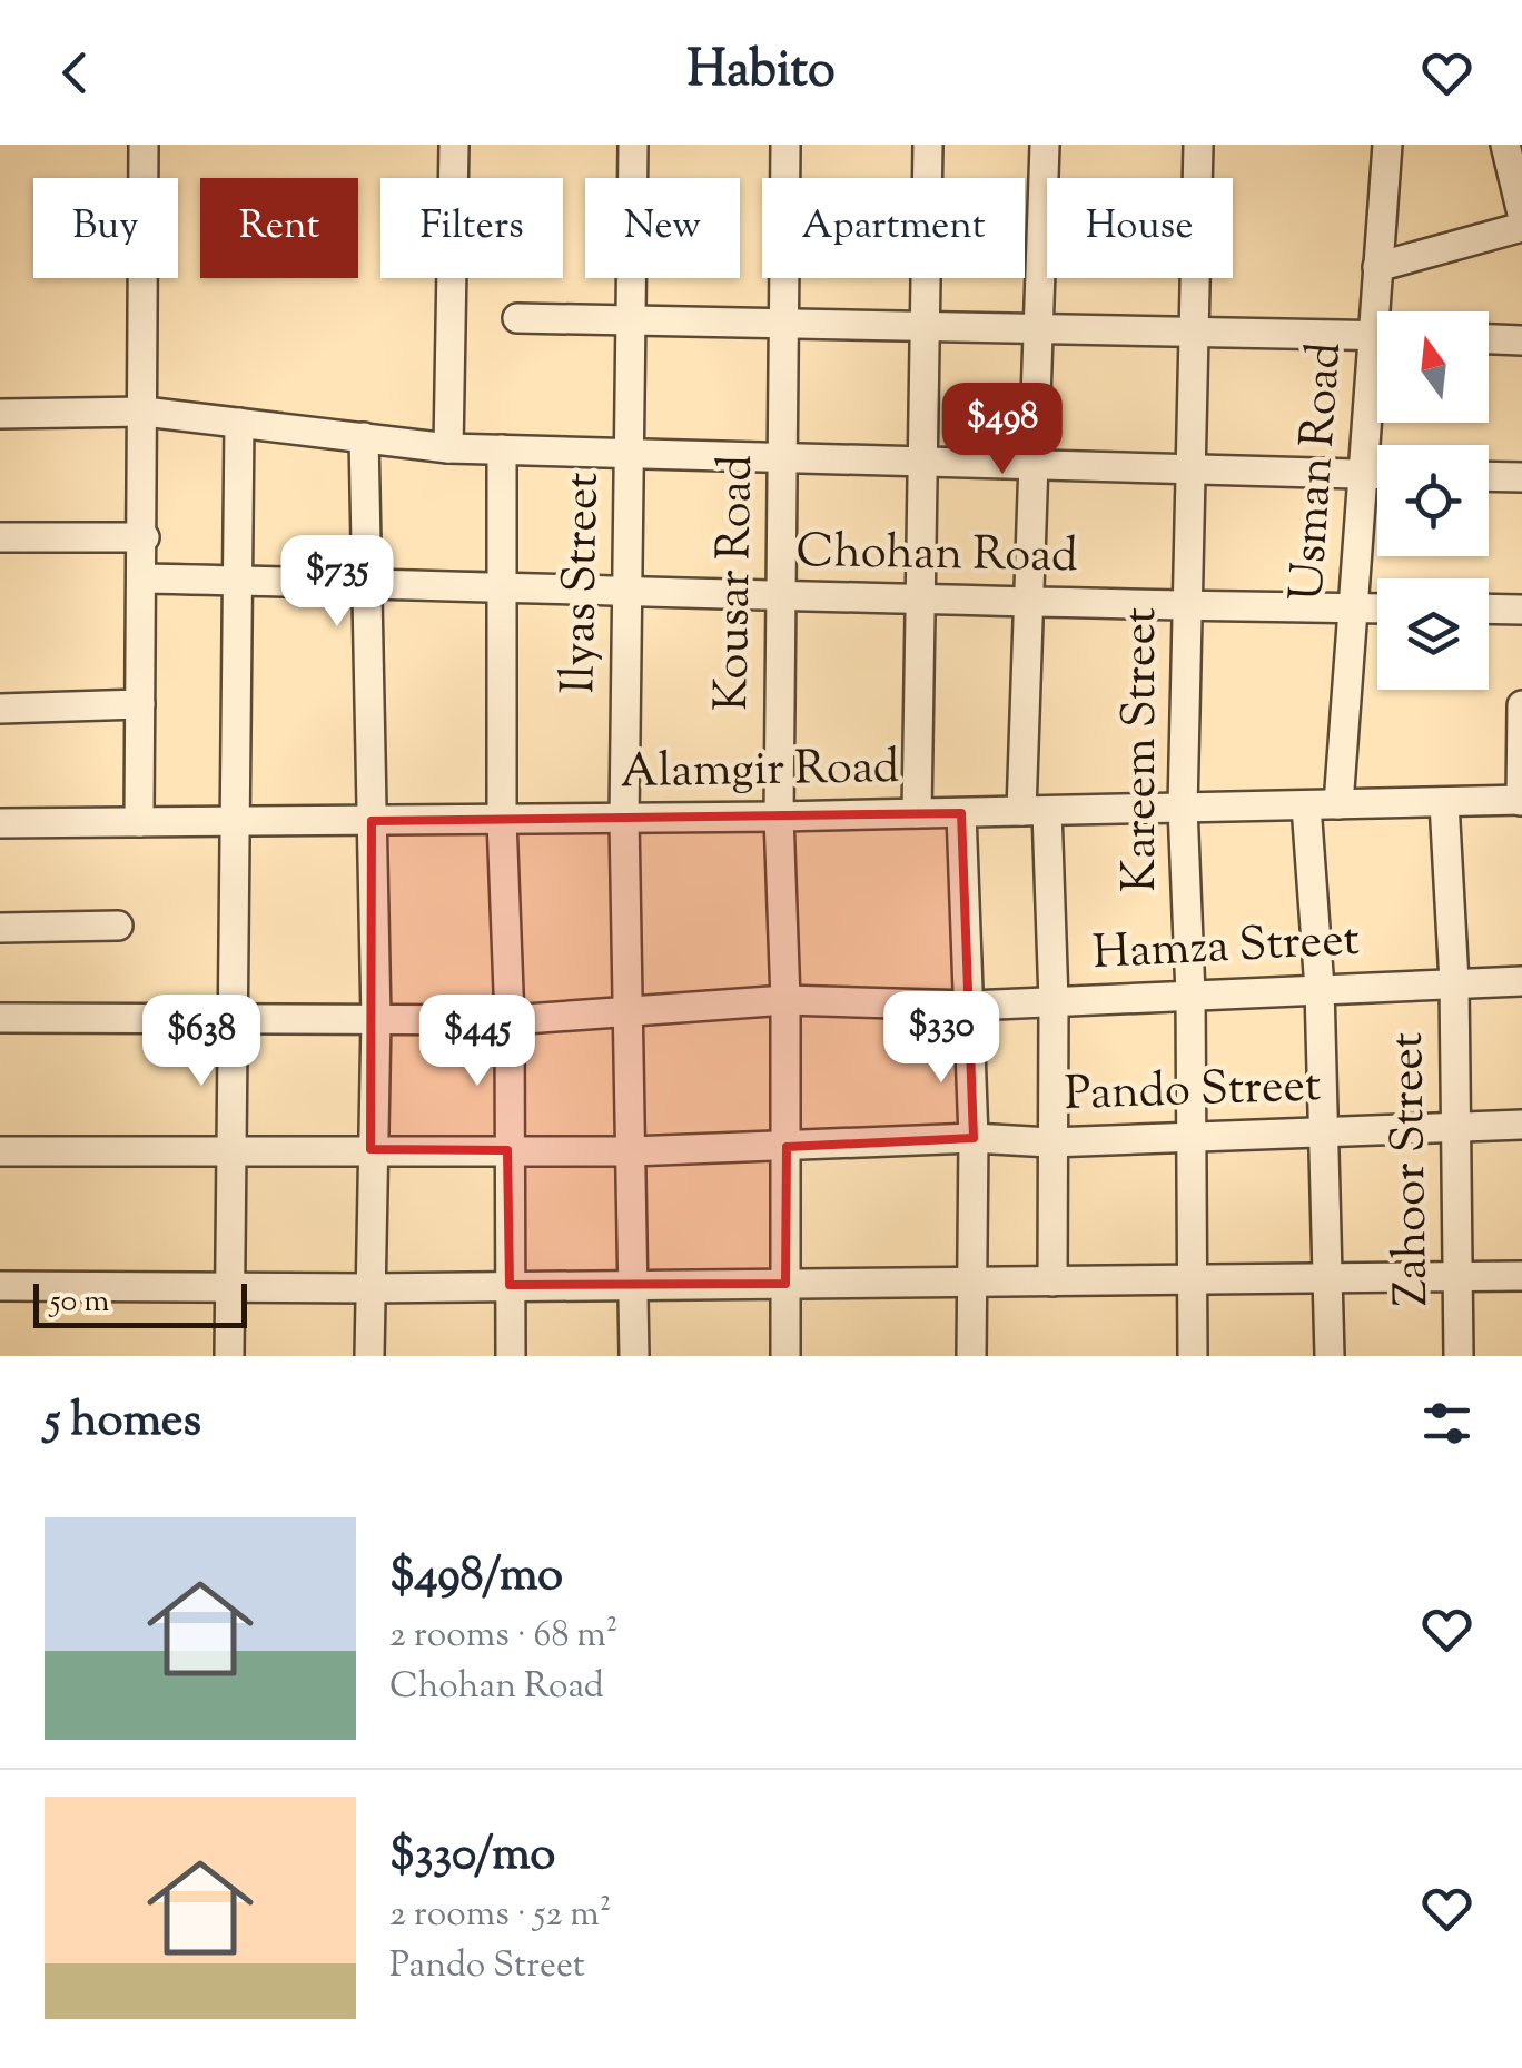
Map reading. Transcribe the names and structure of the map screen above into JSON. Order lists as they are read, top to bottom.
{
  "streets": {
    "street": [
      "Usman Road",
      "Chohan Road",
      "Ilyas Street",
      "Kousar Road",
      "Kareem Street",
      "Alamgir Road",
      "Hamza Street",
      "Pando Street",
      "Zahoor Street"
    ]
  },
  "crossings": [
    ["Usman Road", "Chohan Road"],
    ["Usman Road", "Alamgir Road"],
    ["Chohan Road", "Ilyas Street"],
    ["Chohan Road", "Kousar Road"],
    ["Chohan Road", "Kareem Street"],
    ["Ilyas Street", "Alamgir Road"],
    ["Ilyas Street", "Hamza Street"],
    ["Ilyas Street", "Pando Street"],
    ["Kousar Road", "Alamgir Road"],
    ["Kousar Road", "Hamza Street"],
    ["Kousar Road", "Pando Street"],
    ["Kareem Street", "Alamgir Road"],
    ["Kareem Street", "Hamza Street"],
    ["Kareem Street", "Pando Street"],
    ["Alamgir Road", "Zahoor Street"],
    ["Hamza Street", "Zahoor Street"],
    ["Pando Street", "Zahoor Street"]
  ],
  "scale_bar": "50 m",
  "north": "top",
  "page": {
    "header": "Habito",
    "chip": [
      "Buy",
      "Rent",
      "Filters",
      "New",
      "Apartment",
      "House"
    ],
    "price": [
      "$498",
      "$735",
      "$330",
      "$638",
      "$445"
    ],
    "scale": "50 m",
    "heading": "5 homes",
    "list": [
      {
        "name": "$498/mo",
        "note": "2 rooms · 68 m² · Chohan Road"
      },
      {
        "name": "$330/mo",
        "note": "2 rooms · 52 m² · Pando Street"
      }
    ]
  }
}
